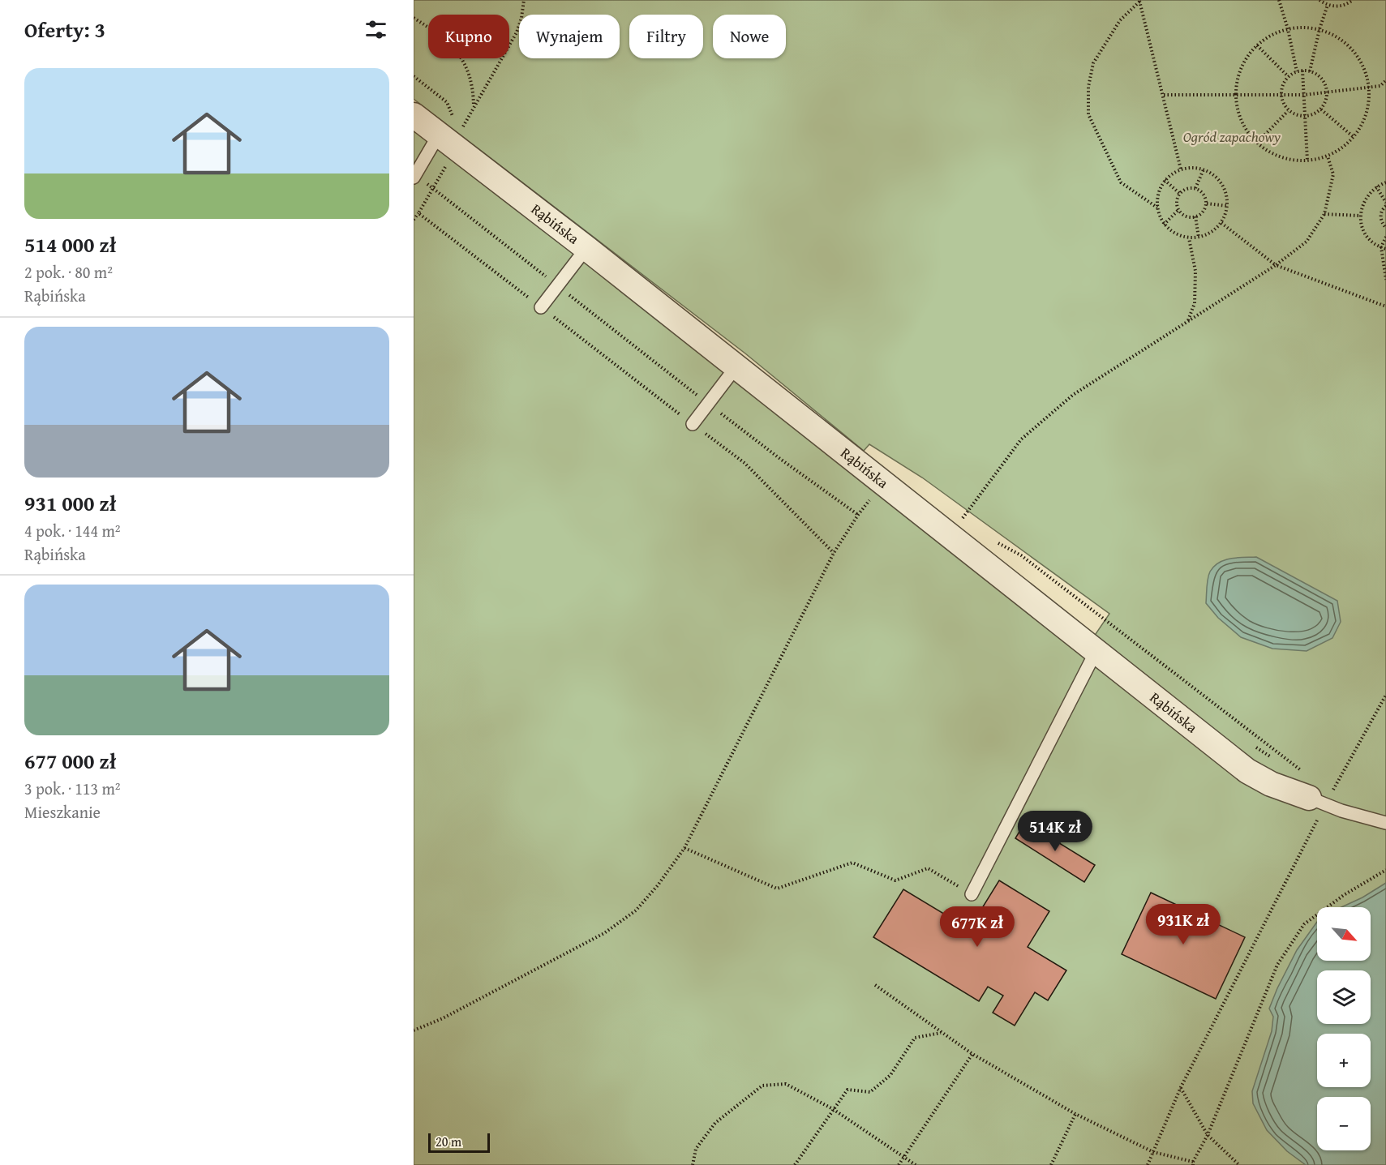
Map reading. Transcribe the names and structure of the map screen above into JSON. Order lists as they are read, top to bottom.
{
  "streets": {
    "street": ["Rąbińska"]
  },
  "parks": ["Ogród zapachowy"],
  "scale_bar": "20 m",
  "north": "bottom right",
  "page": {
    "heading": "Oferty: 3",
    "chip": [
      "Kupno",
      "Wynajem",
      "Filtry",
      "Nowe"
    ],
    "list": [
      {
        "name": "514 000 zł",
        "note": "2 pok. · 80 m² · Rąbińska"
      },
      {
        "name": "931 000 zł",
        "note": "4 pok. · 144 m² · Rąbińska"
      },
      {
        "name": "677 000 zł",
        "note": "3 pok. · 113 m² · Mieszkanie"
      }
    ],
    "price": ["514K zł", "931K zł", "677K zł"],
    "map_buttons": ["+", "−"],
    "scale": "20 m"
  }
}
